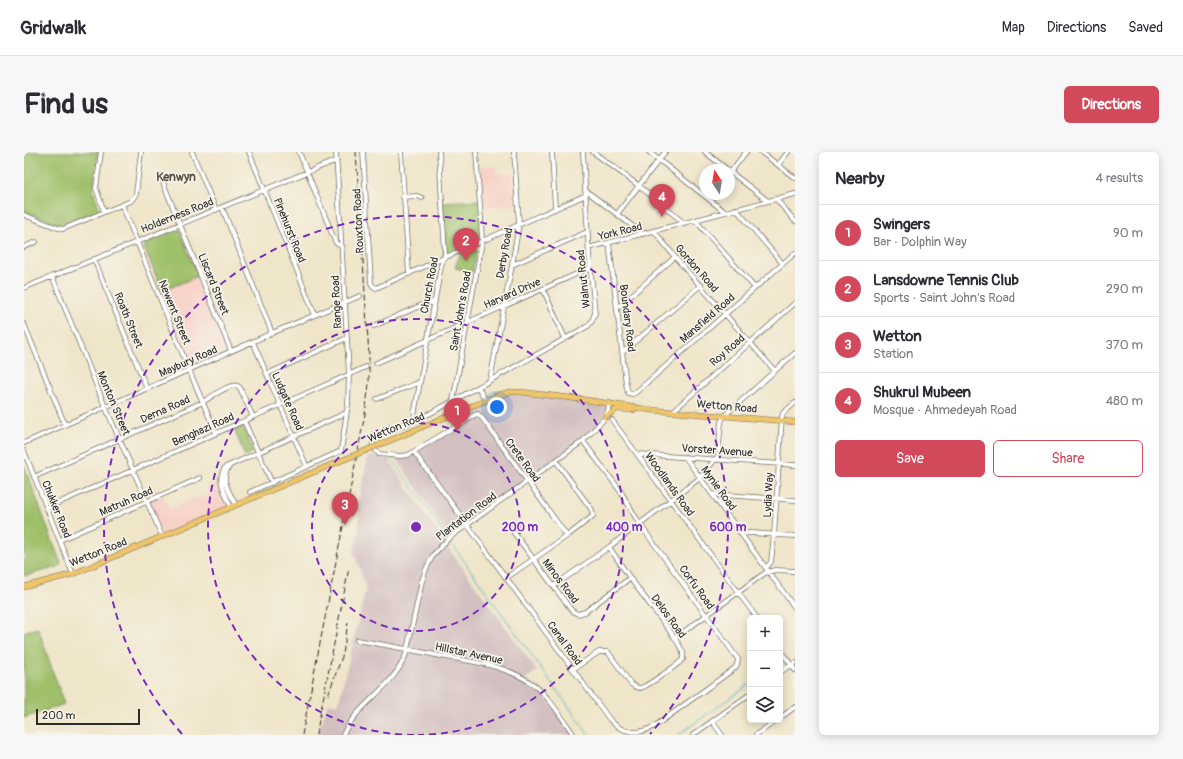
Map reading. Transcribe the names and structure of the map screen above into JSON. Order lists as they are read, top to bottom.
{
  "streets": {
    "main road": ["Wetton Road"],
    "street": [
      "Holderness Road",
      "Rouxton Road",
      "Pinehurst Road",
      "York Road",
      "Derby Road",
      "Gordon Road",
      "Walnut Road",
      "Liscard Street",
      "Church Road",
      "Harvard Drive",
      "Range Road",
      "Saint John's Road",
      "Newent Street",
      "Boundary Road",
      "Mansfield Road",
      "Roath Street",
      "Roy Road",
      "Maybury Road",
      "Ludgate Road",
      "Monton Street",
      "Derna Road",
      "Benghazi Road",
      "Vorster Avenue",
      "Crete Road",
      "Woodlands Road",
      "Mynie Road",
      "Lydia Way",
      "Matruh Road",
      "Chukker Road",
      "Plantation Road",
      "Minos Road",
      "Corfu Road",
      "Delos Road",
      "Canal Road",
      "Hillstar Avenue"
    ]
  },
  "crossings": [
    ["Holderness Road", "Pinehurst Road"],
    ["Holderness Road", "Liscard Street"],
    ["Holderness Road", "Range Road"],
    ["Holderness Road", "Newent Street"],
    ["Holderness Road", "Roath Street"],
    ["Holderness Road", "Monton Street"],
    ["Pinehurst Road", "Maybury Road"],
    ["York Road", "Gordon Road"],
    ["York Road", "Walnut Road"],
    ["York Road", "Boundary Road"],
    ["Derby Road", "Walnut Road"],
    ["Derby Road", "Harvard Drive"],
    ["Gordon Road", "Mansfield Road"],
    ["Gordon Road", "Roy Road"],
    ["Walnut Road", "Church Road"],
    ["Walnut Road", "Harvard Drive"],
    ["Walnut Road", "Saint John's Road"],
    ["Walnut Road", "Canal Road"],
    ["Liscard Street", "Maybury Road"],
    ["Church Road", "Harvard Drive"],
    ["Harvard Drive", "Saint John's Road"],
    ["Range Road", "Maybury Road"],
    ["Range Road", "Ludgate Road"],
    ["Range Road", "Benghazi Road"],
    ["Newent Street", "Maybury Road"],
    ["Newent Street", "Derna Road"],
    ["Newent Street", "Benghazi Road"],
    ["Boundary Road", "Mansfield Road"],
    ["Roath Street", "Maybury Road"],
    ["Roy Road", "Wetton Road"],
    ["Maybury Road", "Ludgate Road"],
    ["Maybury Road", "Monton Street"],
    ["Ludgate Road", "Benghazi Road"],
    ["Monton Street", "Wetton Road"],
    ["Monton Street", "Derna Road"],
    ["Monton Street", "Benghazi Road"],
    ["Monton Street", "Matruh Road"],
    ["Wetton Road", "Lydia Way"],
    ["Wetton Road", "Chukker Road"],
    ["Wetton Road", "Plantation Road"],
    ["Derna Road", "Benghazi Road"],
    ["Derna Road", "Chukker Road"],
    ["Benghazi Road", "Chukker Road"],
    ["Vorster Avenue", "Woodlands Road"],
    ["Vorster Avenue", "Mynie Road"],
    ["Vorster Avenue", "Lydia Way"],
    ["Crete Road", "Plantation Road"],
    ["Mynie Road", "Lydia Way"],
    ["Matruh Road", "Chukker Road"],
    ["Plantation Road", "Corfu Road"],
    ["Plantation Road", "Canal Road"],
    ["Plantation Road", "Hillstar Avenue"],
    ["Minos Road", "Delos Road"],
    ["Corfu Road", "Canal Road"],
    ["Delos Road", "Canal Road"]
  ],
  "districts": ["Kenwyn"],
  "scale_bar": "200 m",
  "north": "top",
  "page": {
    "header": "Gridwalk",
    "nav": ["Map", "Directions", "Saved"],
    "buttons": [
      "Directions",
      ["Save", "Share"]
    ],
    "title": "Find us",
    "heading": ["Nearby", "4 results"],
    "pins": [
      "4",
      "2",
      "1",
      "3"
    ],
    "list": [
      {
        "mark": "1",
        "name": "Swingers",
        "note": "Bar · Dolphin Way",
        "value": "90 m"
      },
      {
        "mark": "2",
        "name": "Lansdowne Tennis Club",
        "note": "Sports · Saint John's Road",
        "value": "290 m"
      },
      {
        "mark": "3",
        "name": "Wetton",
        "note": "Station",
        "value": "370 m"
      },
      {
        "mark": "4",
        "name": "Shukrul Mubeen",
        "note": "Mosque · Ahmedeyah Road",
        "value": "480 m"
      }
    ],
    "map_buttons": ["+", "−"],
    "scale": "200 m"
  },
  "rings": ["200 m", "400 m", "600 m"]
}
